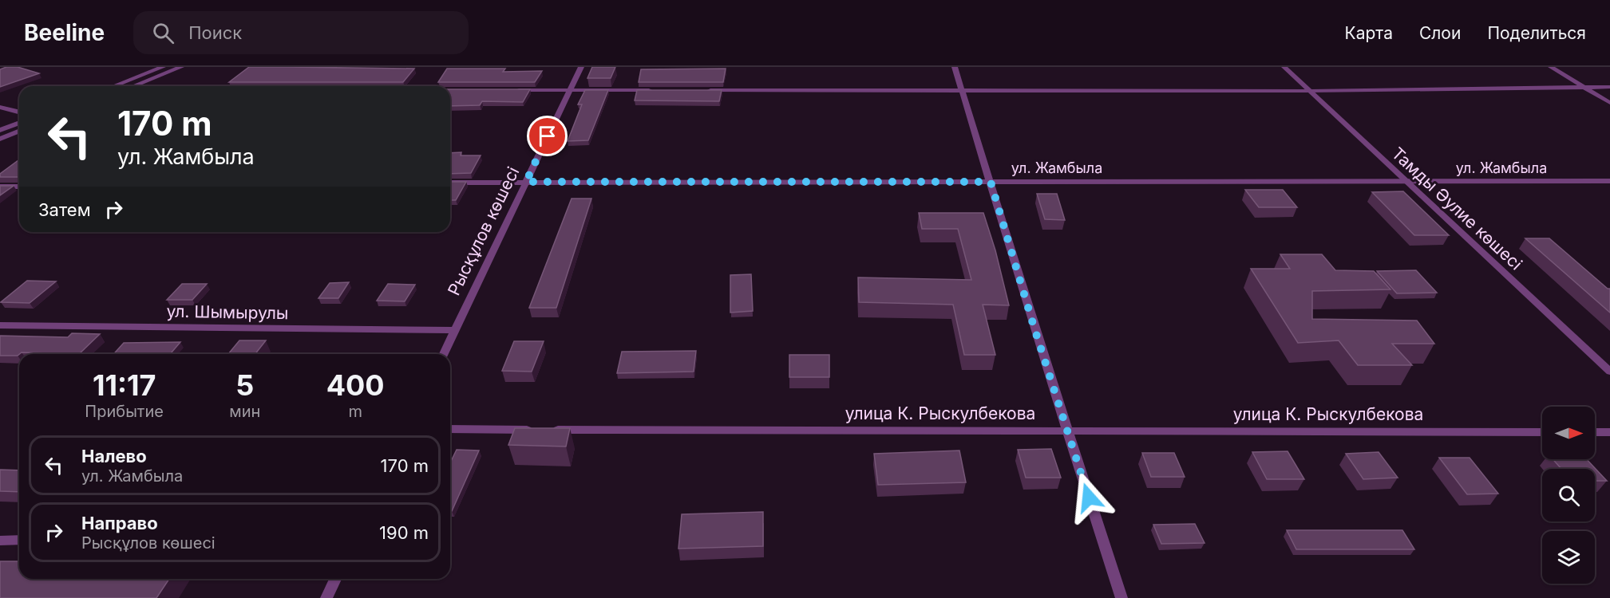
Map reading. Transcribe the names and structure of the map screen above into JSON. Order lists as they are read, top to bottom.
{
  "streets": {
    "street": [
      "ул. Жамбыла",
      "Тамды Әулие көшесі",
      "Рысқұлов көшесі",
      "ул. Шымырулы",
      "улица К. Рыскулбекова"
    ]
  },
  "crossings": [
    ["ул. Жамбыла", "Тамды Әулие көшесі"],
    ["ул. Жамбыла", "Рысқұлов көшесі"],
    ["Рысқұлов көшесі", "ул. Шымырулы"]
  ],
  "north": "right",
  "page": {
    "header": "Beeline",
    "search": "Поиск",
    "nav": ["Карта", "Слои", "Поделиться"],
    "turn": ["170 m", "ул. Жамбыла"],
    "then": "Затем",
    "eta": [
      "11:17",
      "Прибытие",
      "5",
      "мин",
      "400",
      "m"
    ],
    "list": [
      {
        "name": "Налево",
        "note": "ул. Жамбыла",
        "value": "170 m"
      },
      {
        "name": "Направо",
        "note": "Рысқұлов көшесі",
        "value": "190 m"
      }
    ]
  }
}
